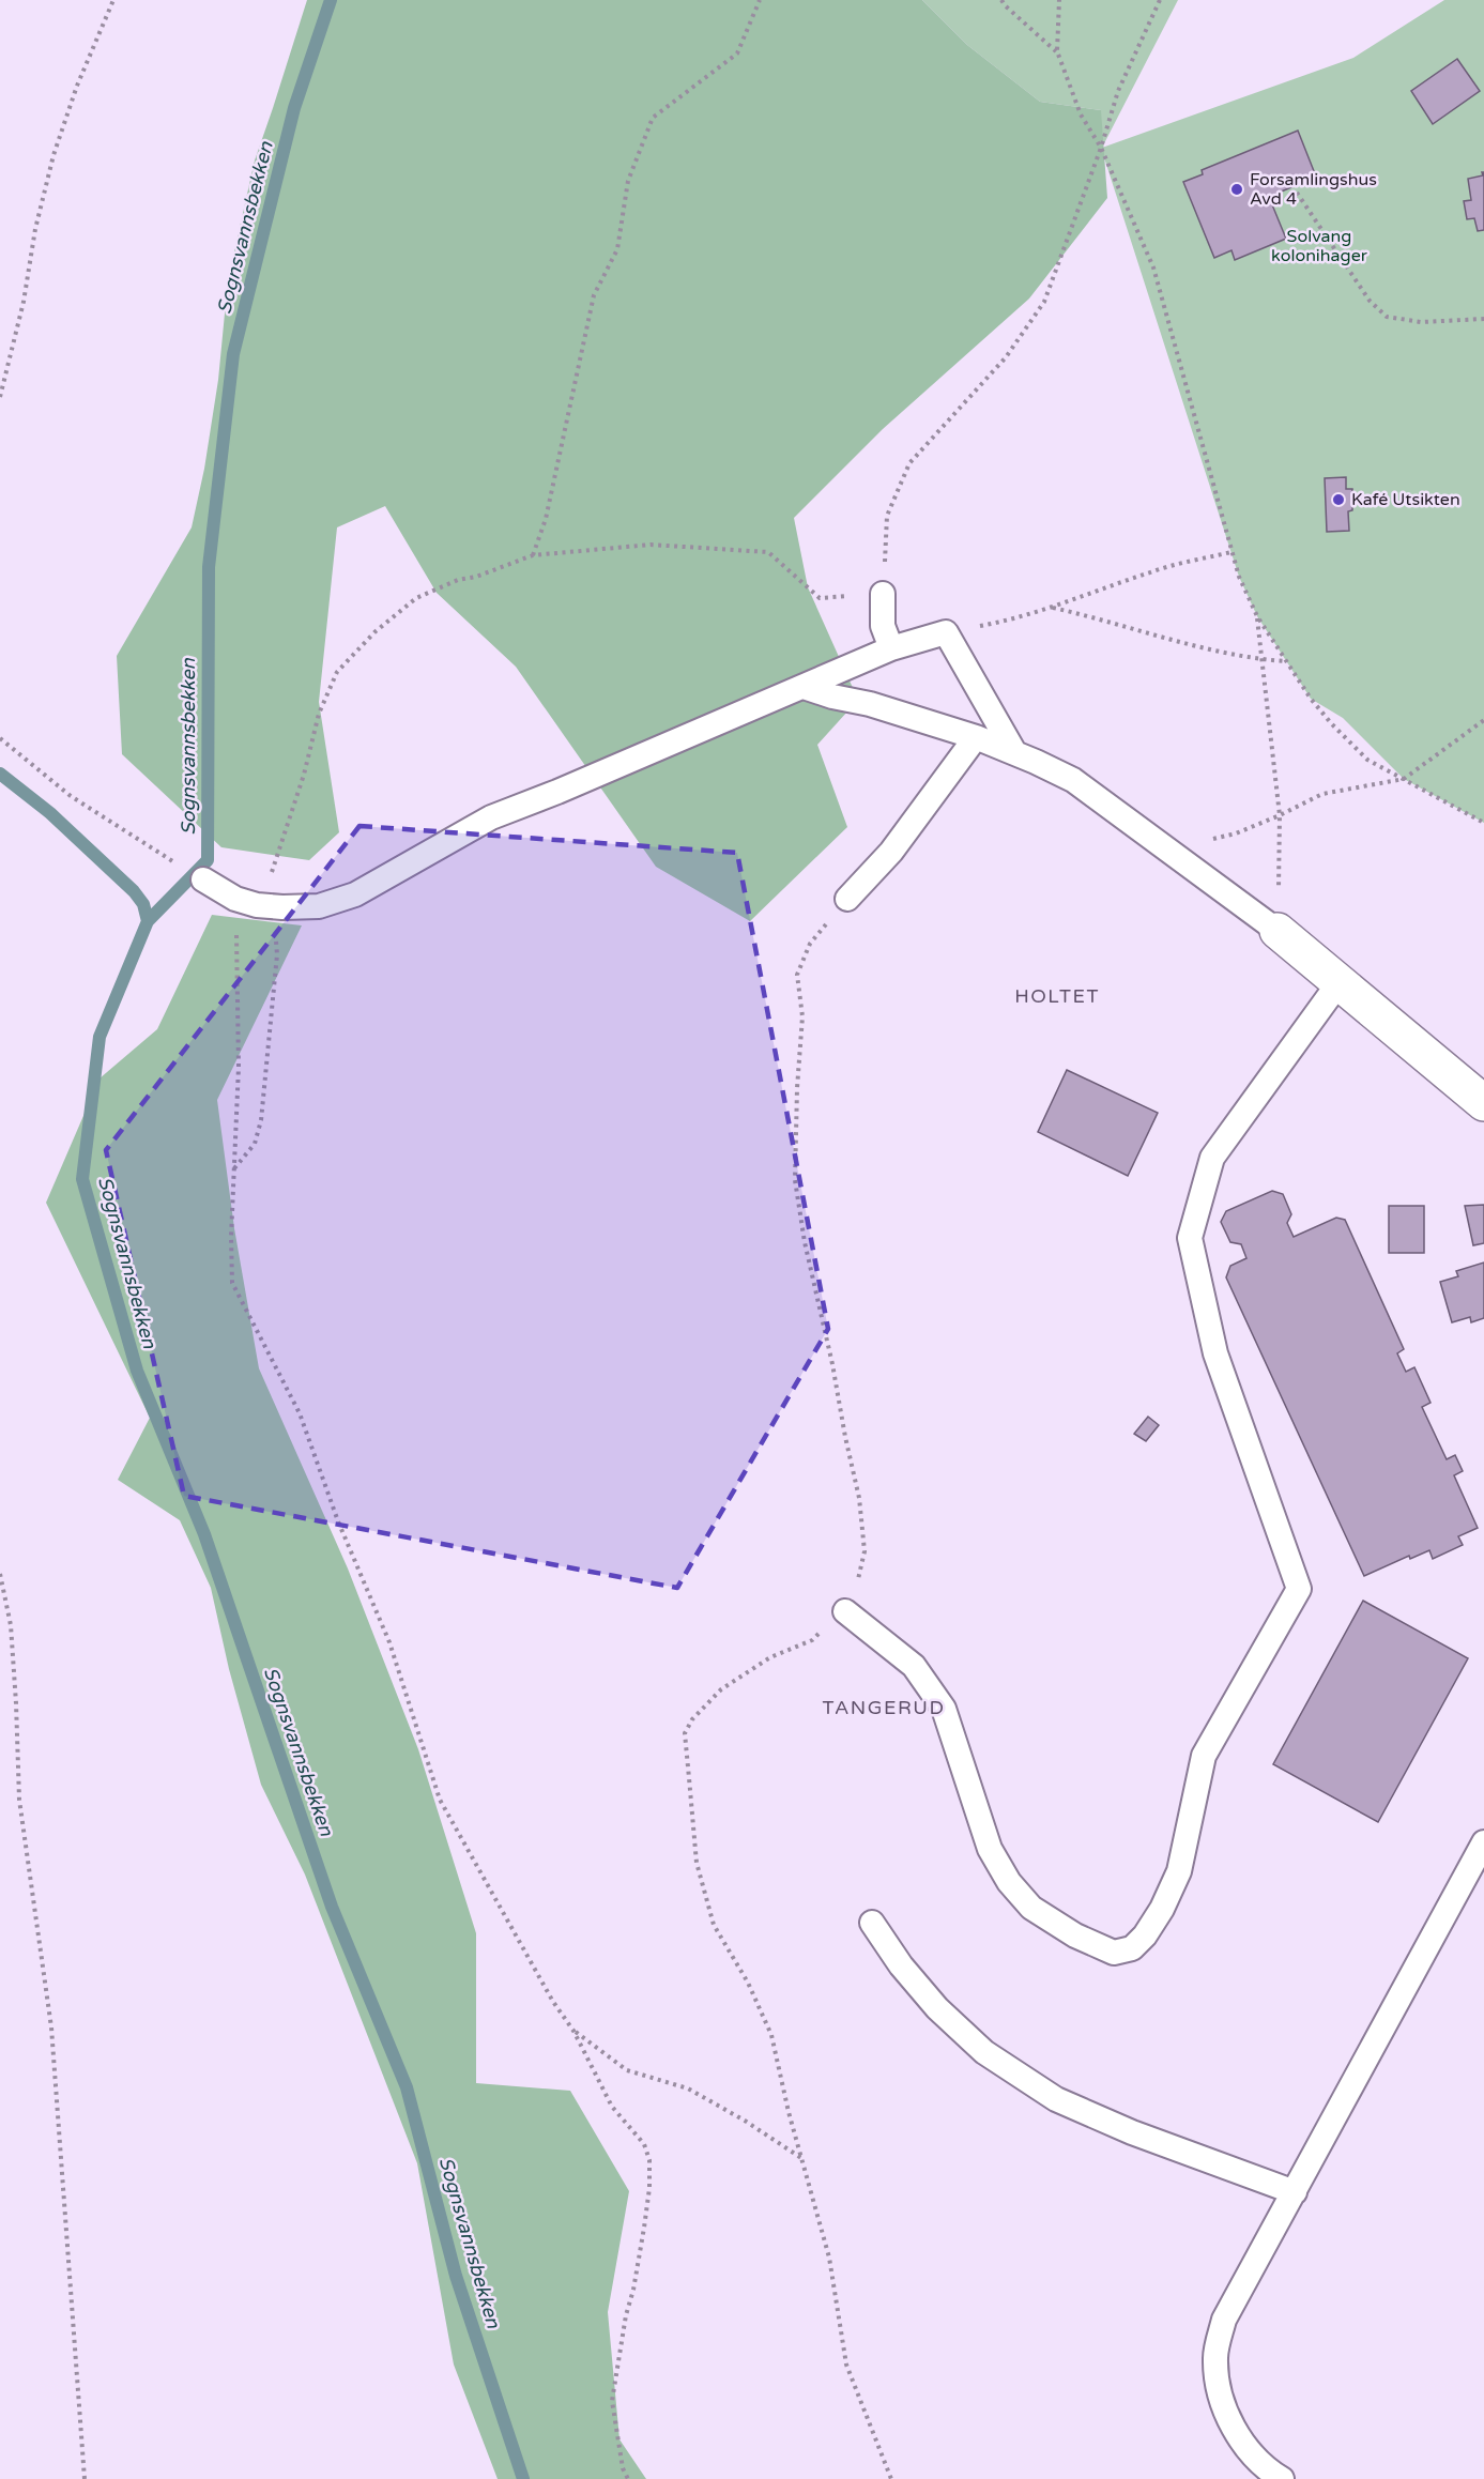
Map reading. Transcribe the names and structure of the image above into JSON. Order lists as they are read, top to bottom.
{
  "districts": ["HOLTET", "TANGERUD"],
  "water": ["Sognsvannsbekken"],
  "parks": ["Solvang kolonihager"],
  "places": ["Forsamlingshus Avd 4", "Kafé Utsikten"]
}
